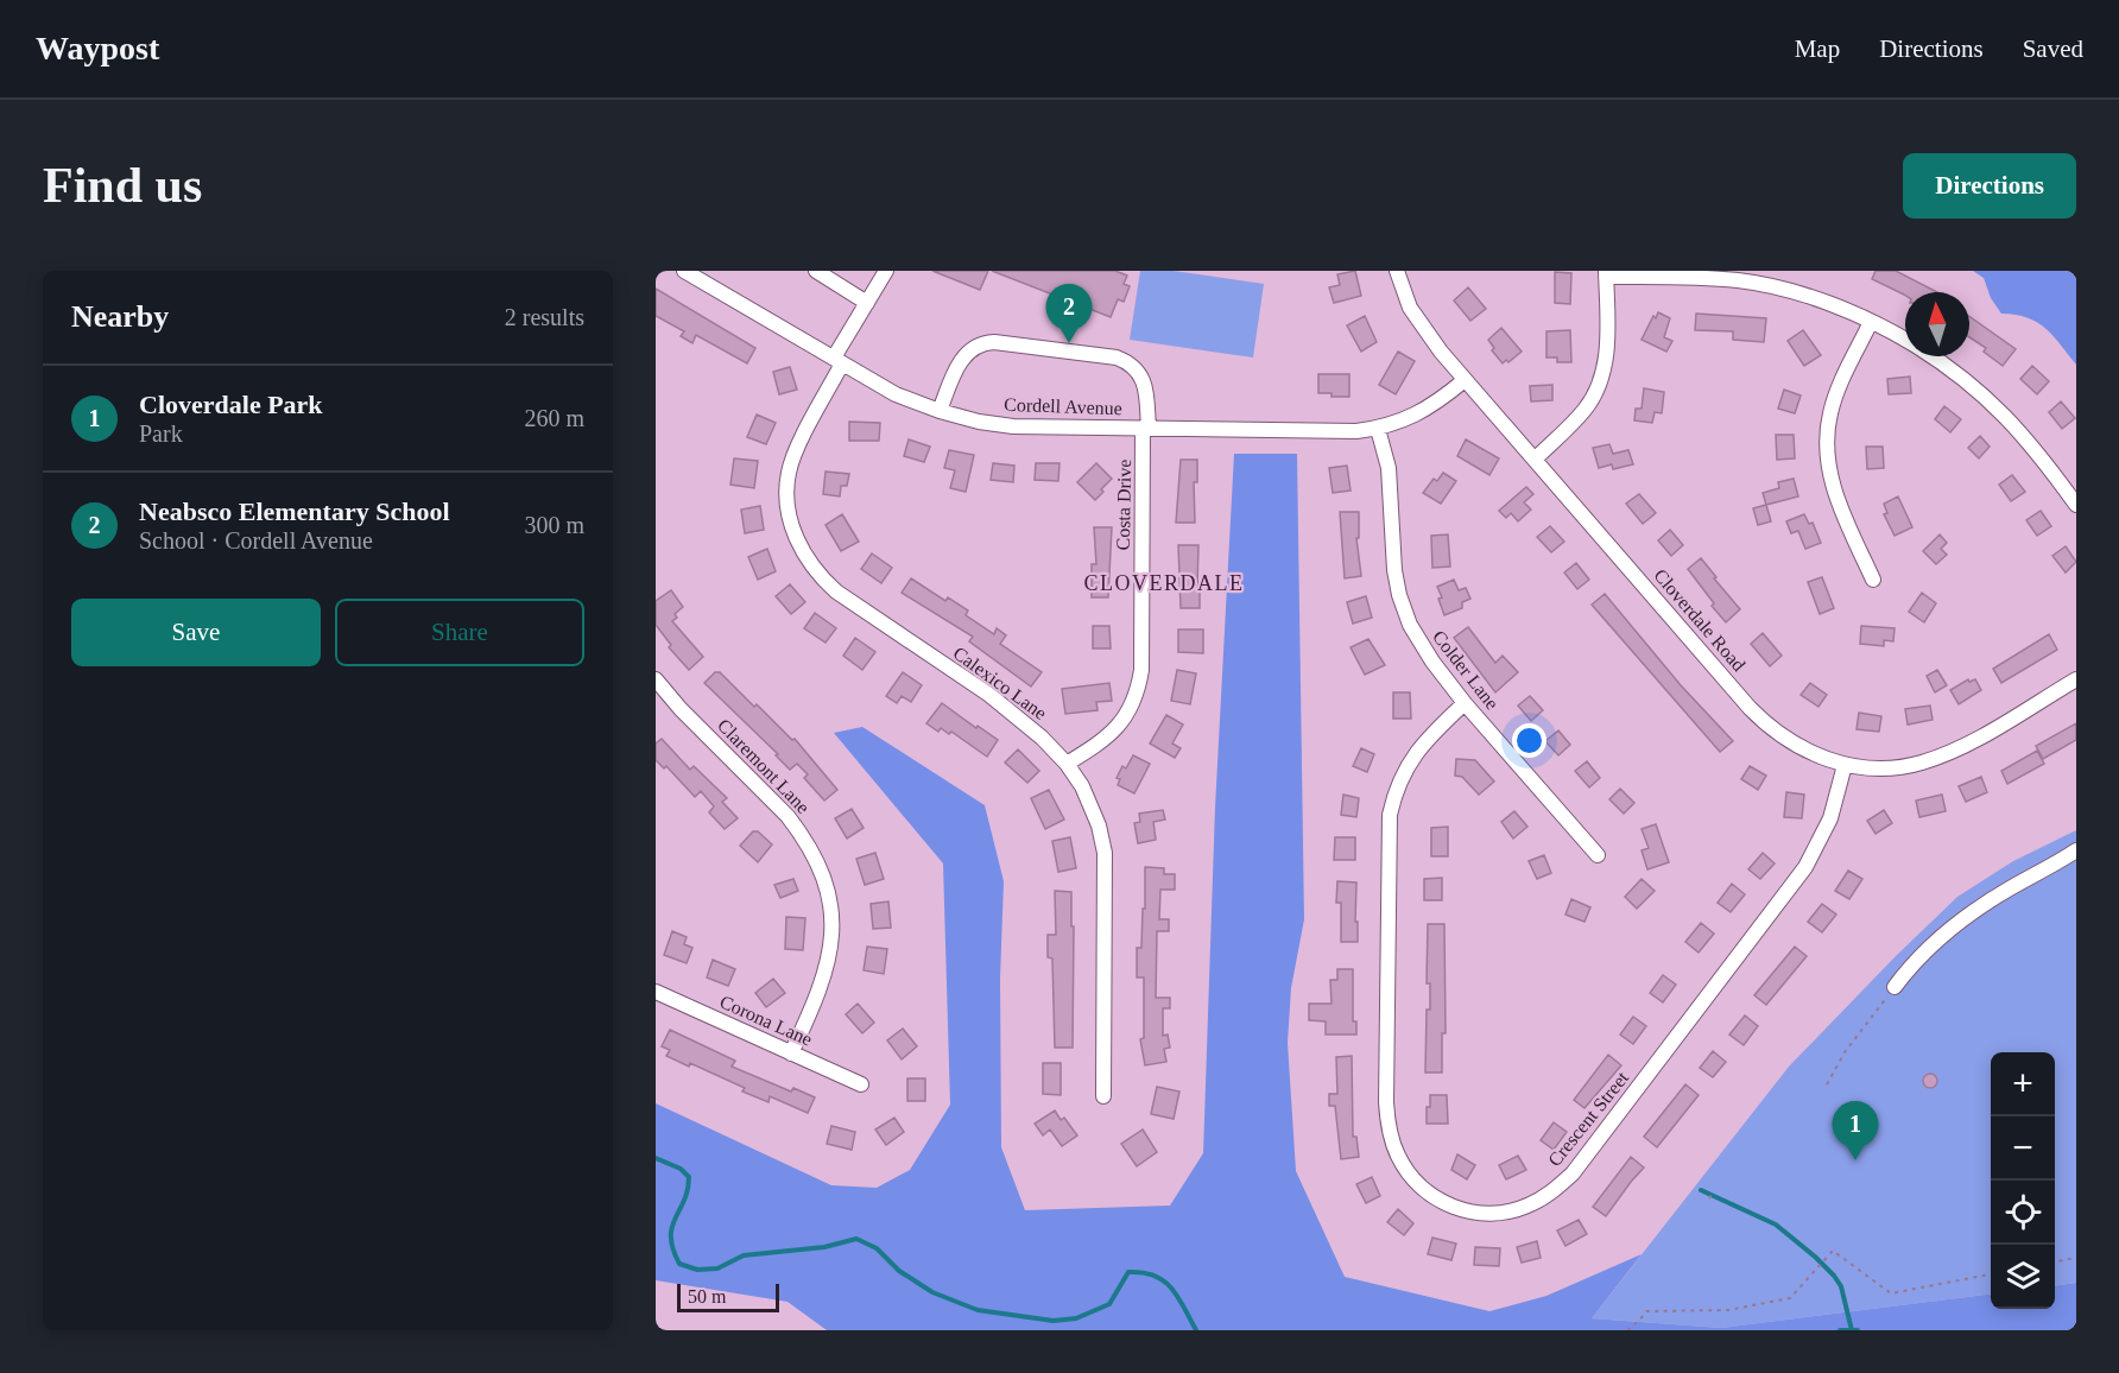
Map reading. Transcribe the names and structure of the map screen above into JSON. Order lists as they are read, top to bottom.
{
  "streets": {
    "street": [
      "Cordell Avenue",
      "Costa Drive",
      "Cloverdale Road",
      "Colder Lane",
      "Calexico Lane",
      "Claremont Lane",
      "Corona Lane",
      "Crescent Street"
    ]
  },
  "crossings": [
    ["Cordell Avenue", "Costa Drive"],
    ["Cordell Avenue", "Cloverdale Road"],
    ["Cordell Avenue", "Colder Lane"],
    ["Cordell Avenue", "Calexico Lane"],
    ["Costa Drive", "Calexico Lane"],
    ["Cloverdale Road", "Crescent Street"],
    ["Colder Lane", "Crescent Street"],
    ["Claremont Lane", "Corona Lane"]
  ],
  "districts": ["CLOVERDALE"],
  "scale_bar": "50 m",
  "north": "top",
  "page": {
    "header": "Waypost",
    "nav": ["Map", "Directions", "Saved"],
    "buttons": [
      "Directions",
      ["Save", "Share"]
    ],
    "title": "Find us",
    "heading": ["Nearby", "2 results"],
    "pins": ["2", "1"],
    "list": [
      {
        "mark": "1",
        "name": "Cloverdale Park",
        "note": "Park",
        "value": "260 m"
      },
      {
        "mark": "2",
        "name": "Neabsco Elementary School",
        "note": "School · Cordell Avenue",
        "value": "300 m"
      }
    ],
    "map_buttons": ["+", "−"],
    "scale": "50 m"
  }
}
